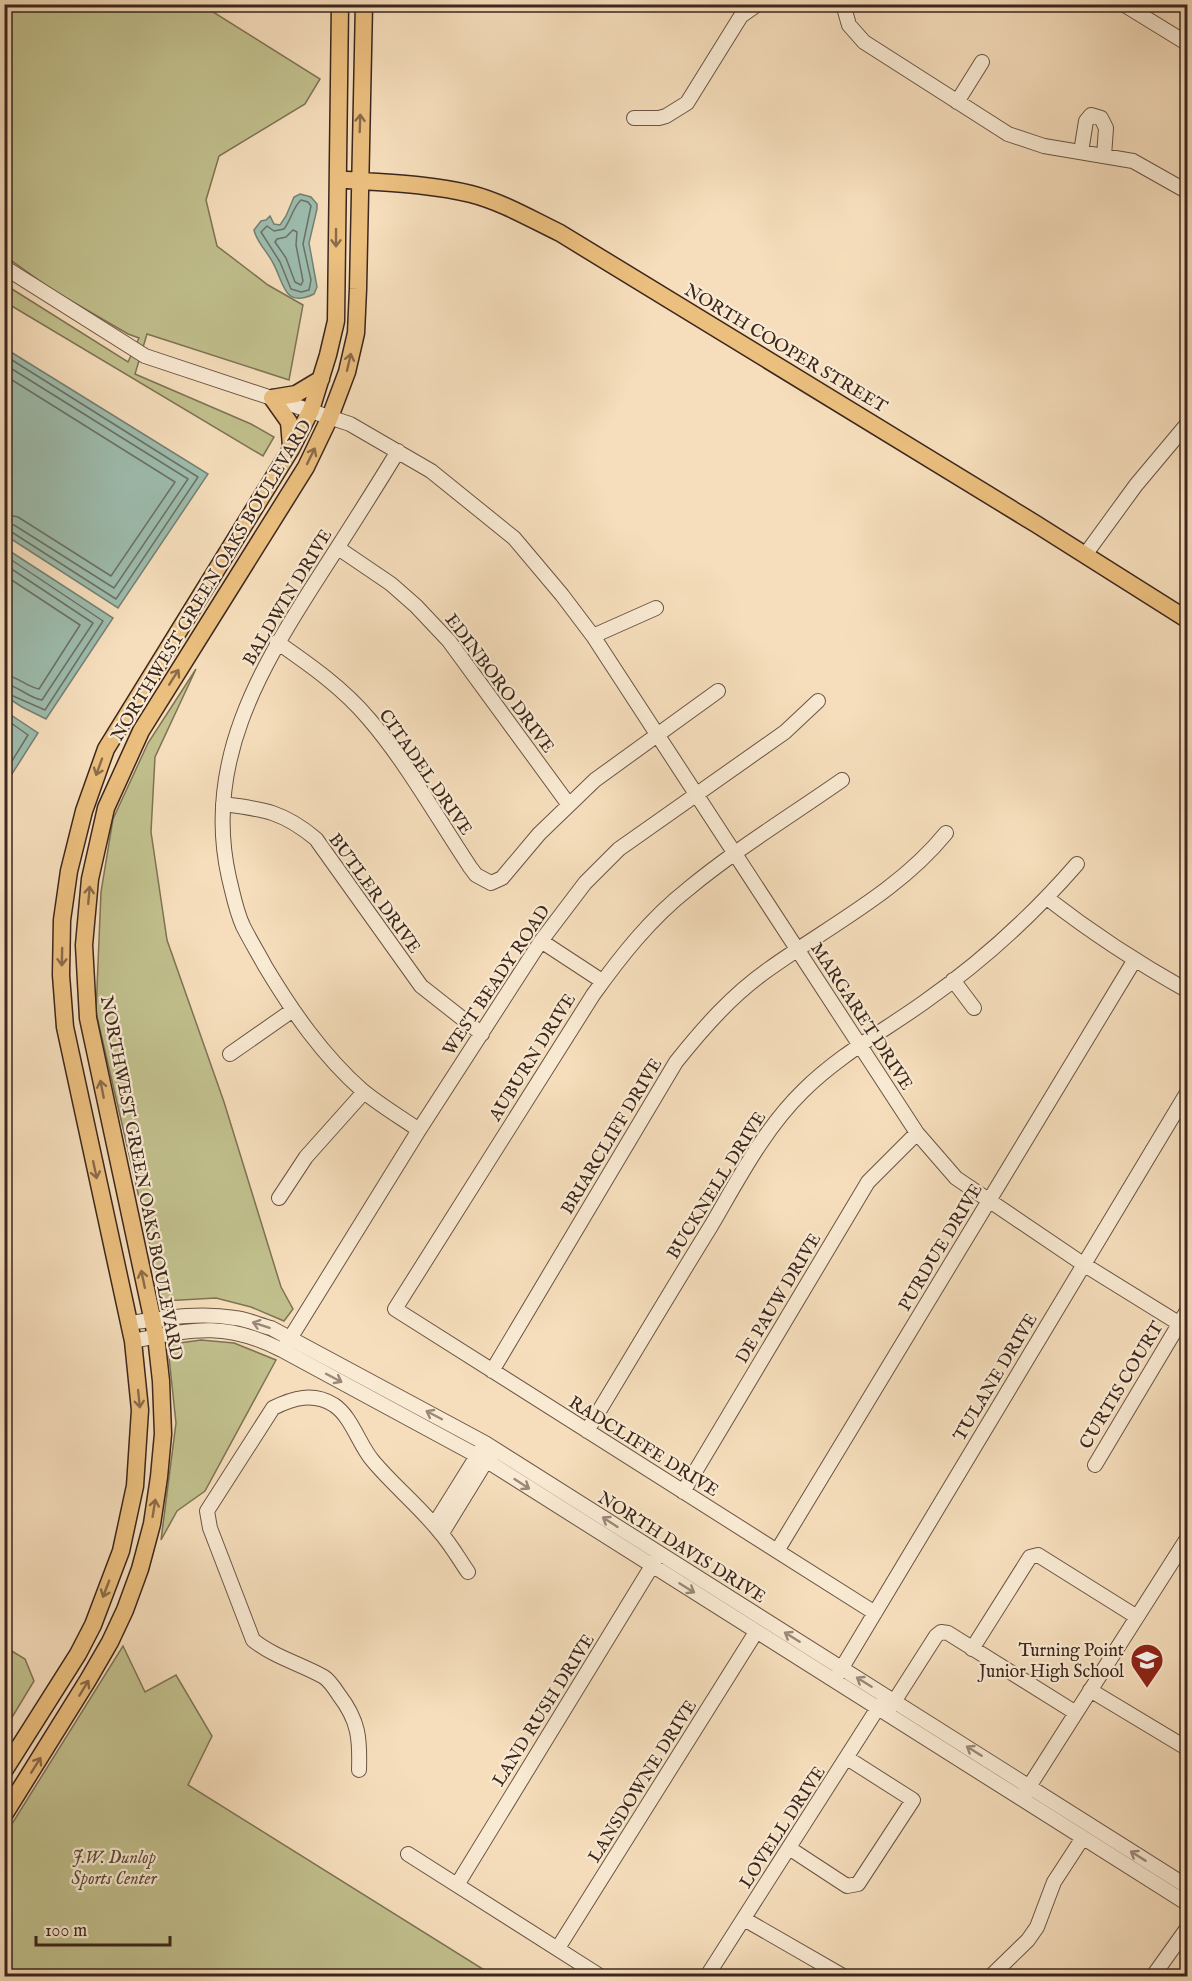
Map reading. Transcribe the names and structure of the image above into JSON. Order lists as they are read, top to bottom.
{
  "streets": {
    "main road": ["NORTH COOPER STREET", "NORTHWEST GREEN OAKS BOULEVARD"],
    "street": [
      "BALDWIN DRIVE",
      "EDINBORO DRIVE",
      "CITADEL DRIVE",
      "BUTLER DRIVE",
      "WEST BEADY ROAD",
      "MARGARET DRIVE",
      "AUBURN DRIVE",
      "BRIARCLIFF DRIVE",
      "BUCKNELL DRIVE",
      "PURDUE DRIVE",
      "DE PAUW DRIVE",
      "TULANE DRIVE",
      "CURTIS COURT",
      "RADCLIFFE DRIVE",
      "NORTH DAVIS DRIVE",
      "LAND RUSH DRIVE",
      "LANSDOWNE DRIVE",
      "LOVELL DRIVE"
    ]
  },
  "crossings": [
    ["NORTH COOPER STREET", "NORTHWEST GREEN OAKS BOULEVARD"],
    ["NORTHWEST GREEN OAKS BOULEVARD", "MARGARET DRIVE"],
    ["NORTHWEST GREEN OAKS BOULEVARD", "NORTH DAVIS DRIVE"],
    ["BALDWIN DRIVE", "EDINBORO DRIVE"],
    ["BALDWIN DRIVE", "CITADEL DRIVE"],
    ["BALDWIN DRIVE", "BUTLER DRIVE"],
    ["BALDWIN DRIVE", "WEST BEADY ROAD"],
    ["BALDWIN DRIVE", "MARGARET DRIVE"],
    ["EDINBORO DRIVE", "CITADEL DRIVE"],
    ["BUTLER DRIVE", "WEST BEADY ROAD"],
    ["WEST BEADY ROAD", "MARGARET DRIVE"],
    ["WEST BEADY ROAD", "NORTH DAVIS DRIVE"],
    ["MARGARET DRIVE", "AUBURN DRIVE"],
    ["MARGARET DRIVE", "BRIARCLIFF DRIVE"],
    ["MARGARET DRIVE", "BUCKNELL DRIVE"],
    ["MARGARET DRIVE", "PURDUE DRIVE"],
    ["MARGARET DRIVE", "DE PAUW DRIVE"],
    ["MARGARET DRIVE", "TULANE DRIVE"],
    ["MARGARET DRIVE", "CURTIS COURT"],
    ["AUBURN DRIVE", "RADCLIFFE DRIVE"],
    ["BRIARCLIFF DRIVE", "RADCLIFFE DRIVE"],
    ["BUCKNELL DRIVE", "RADCLIFFE DRIVE"],
    ["PURDUE DRIVE", "RADCLIFFE DRIVE"],
    ["DE PAUW DRIVE", "RADCLIFFE DRIVE"],
    ["TULANE DRIVE", "RADCLIFFE DRIVE"],
    ["TULANE DRIVE", "NORTH DAVIS DRIVE"],
    ["NORTH DAVIS DRIVE", "LAND RUSH DRIVE"],
    ["NORTH DAVIS DRIVE", "LANSDOWNE DRIVE"],
    ["NORTH DAVIS DRIVE", "LOVELL DRIVE"]
  ],
  "parks": ["J.W. Dunlop Sports Center"],
  "places": {
    "school or university": ["Turning Point Junior High School"]
  },
  "scale_bar": "100 m"
}
